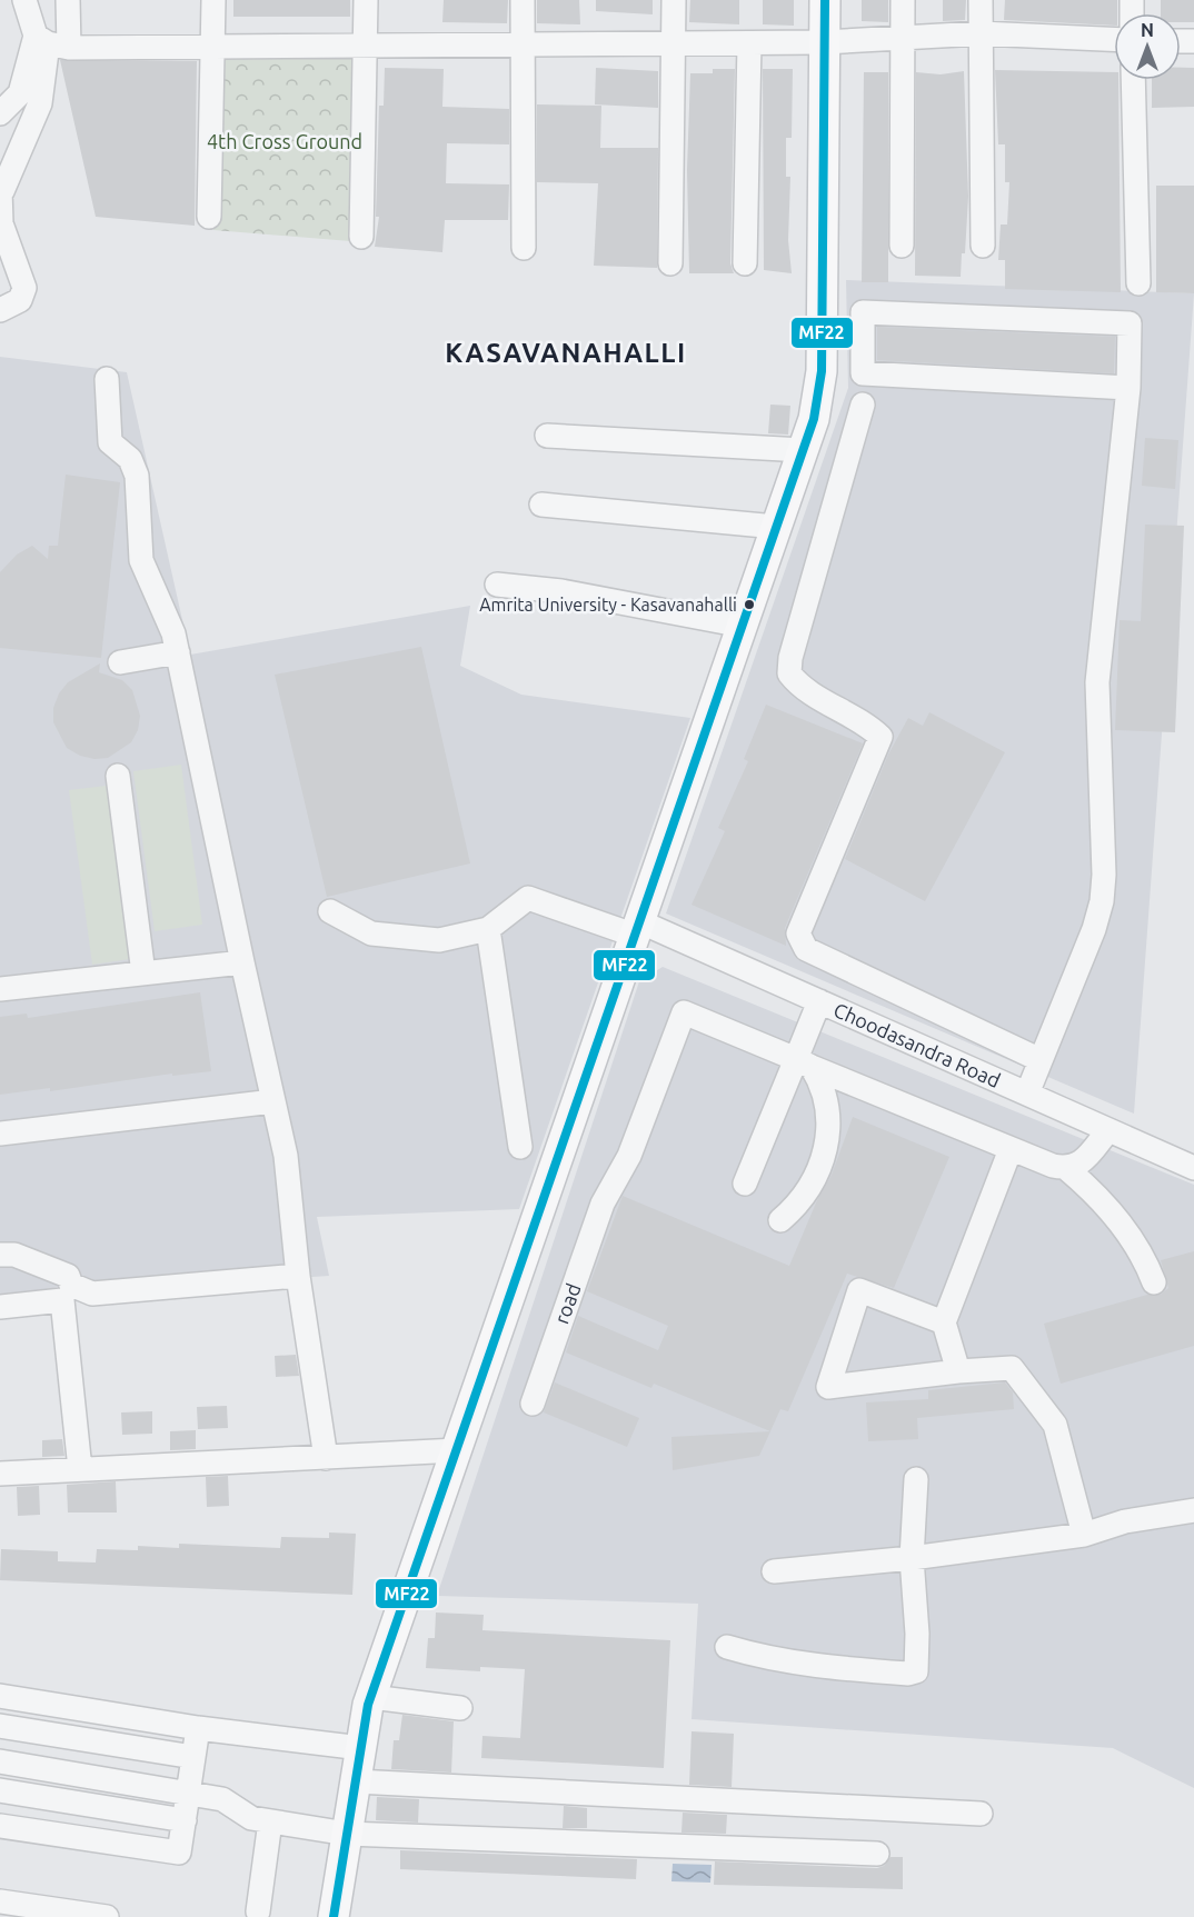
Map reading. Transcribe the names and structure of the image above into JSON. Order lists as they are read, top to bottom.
{
  "streets": {
    "street": ["Choodasandra Road", "road"]
  },
  "districts": ["KASAVANAHALLI"],
  "parks": ["4th Cross Ground"],
  "places": ["Amrita University - Kasavanahalli"],
  "lines": ["transit line MF22"],
  "north": "top"
}
